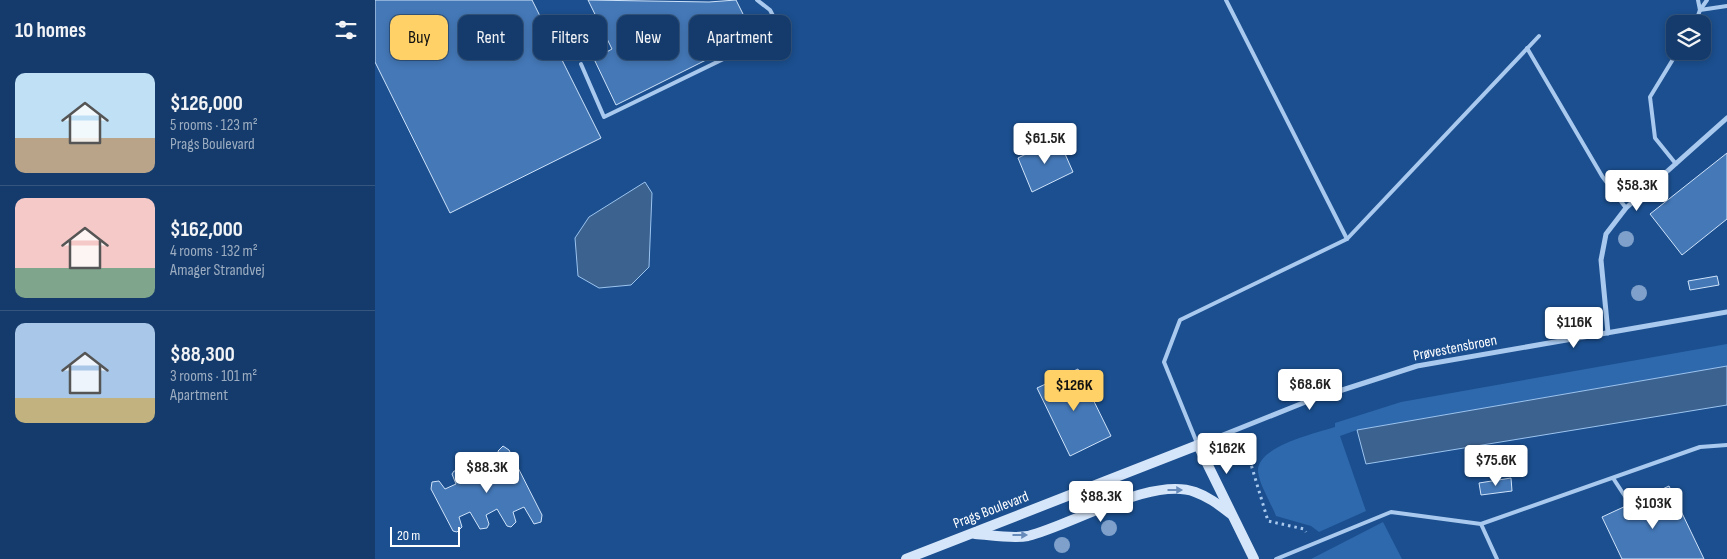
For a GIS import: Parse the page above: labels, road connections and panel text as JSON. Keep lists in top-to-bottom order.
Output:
{
  "streets": {
    "street": ["Prøvestensbroen", "Prags Boulevard"]
  },
  "crossings": [
    ["Prøvestensbroen", "Prags Boulevard"]
  ],
  "scale_bar": "20 m",
  "page": {
    "heading": "10 homes",
    "chip": [
      "Buy",
      "Rent",
      "Filters",
      "New",
      "Apartment"
    ],
    "list": [
      {
        "name": "$126,000",
        "note": "5 rooms · 123 m² · Prags Boulevard"
      },
      {
        "name": "$162,000",
        "note": "4 rooms · 132 m² · Amager Strandvej"
      },
      {
        "name": "$88,300",
        "note": "3 rooms · 101 m² · Apartment"
      }
    ],
    "price": [
      "$61.5K",
      "$58.3K",
      "$116K",
      "$68.6K",
      "$126K",
      "$162K",
      "$75.6K",
      "$88.3K",
      "$88.3K",
      "$103K"
    ],
    "scale": "20 m"
  }
}
